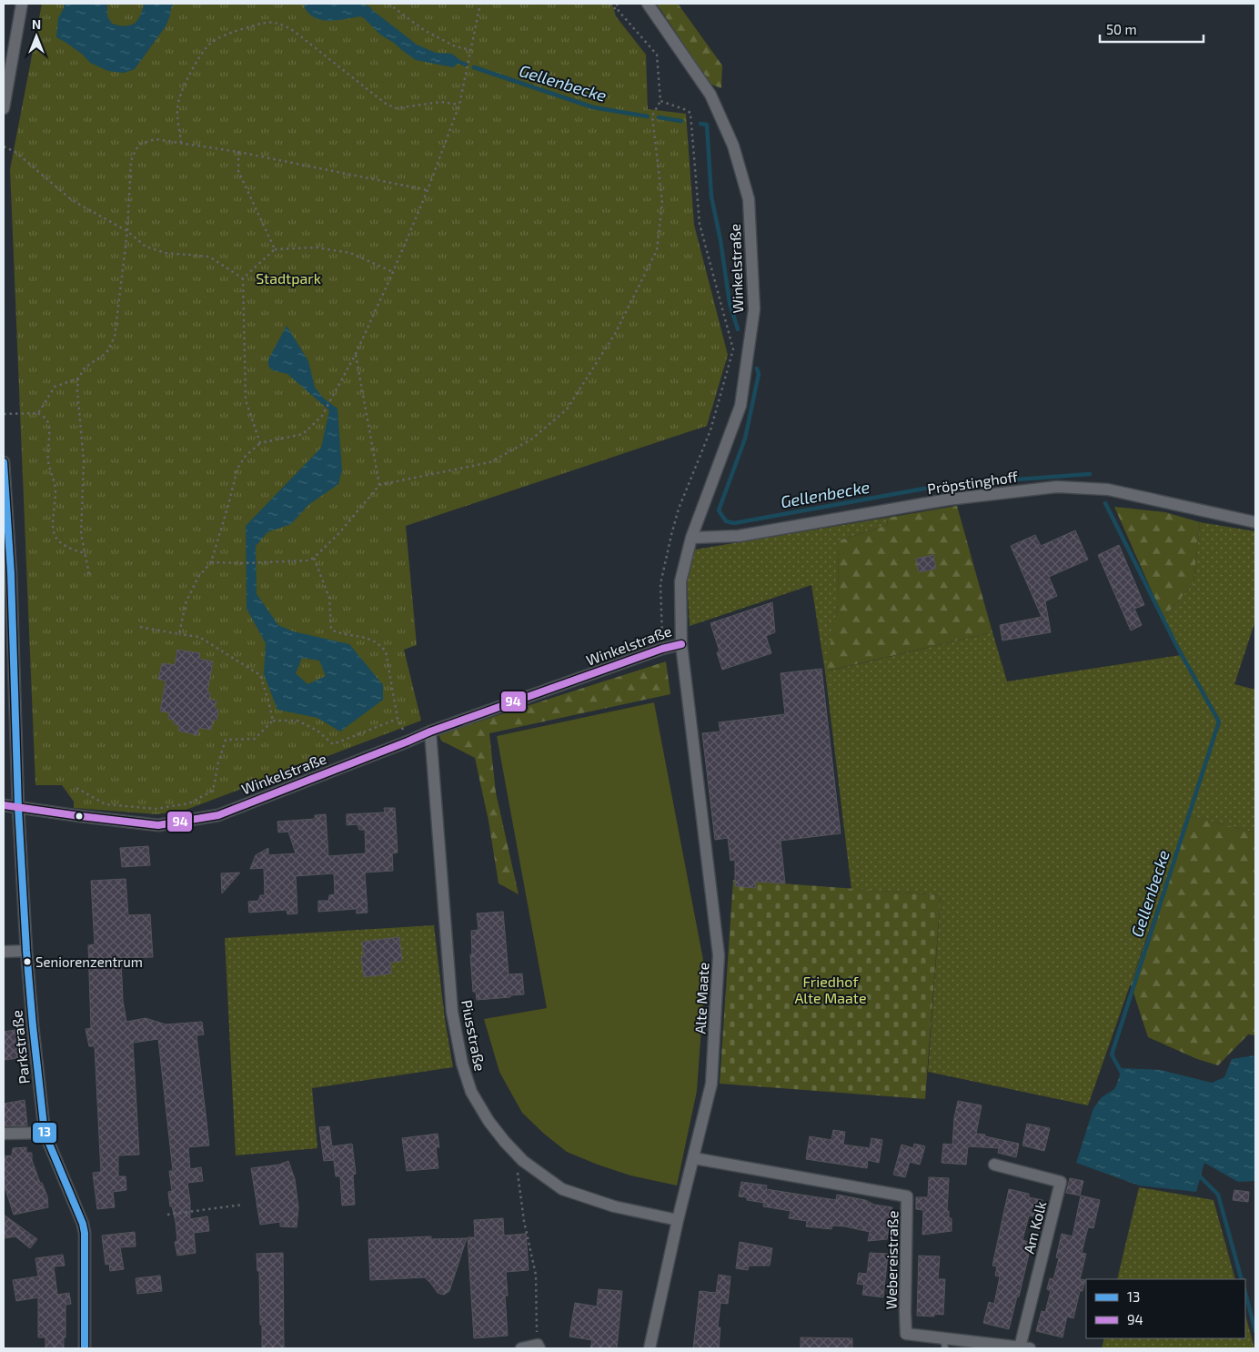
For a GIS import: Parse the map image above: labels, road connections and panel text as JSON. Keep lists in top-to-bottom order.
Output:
{
  "streets": {
    "street": [
      "Winkelstraße",
      "Pröpstinghoff",
      "Alte Maate",
      "Piusstraße",
      "Parkstraße",
      "Am Kolk",
      "Webereistraße"
    ]
  },
  "crossings": [
    ["Winkelstraße", "Pröpstinghoff"],
    ["Winkelstraße", "Alte Maate"],
    ["Winkelstraße", "Piusstraße"],
    ["Winkelstraße", "Parkstraße"],
    ["Alte Maate", "Piusstraße"],
    ["Alte Maate", "Webereistraße"],
    ["Am Kolk", "Webereistraße"]
  ],
  "water": ["Gellenbecke"],
  "parks": ["Stadtpark", "Friedhof Alte Maate"],
  "places": ["Seniorenzentrum"],
  "lines": ["transit line 13", "transit line 94"],
  "legend": ["13", "94"],
  "scale_bar": "50 m",
  "north": "top"
}
